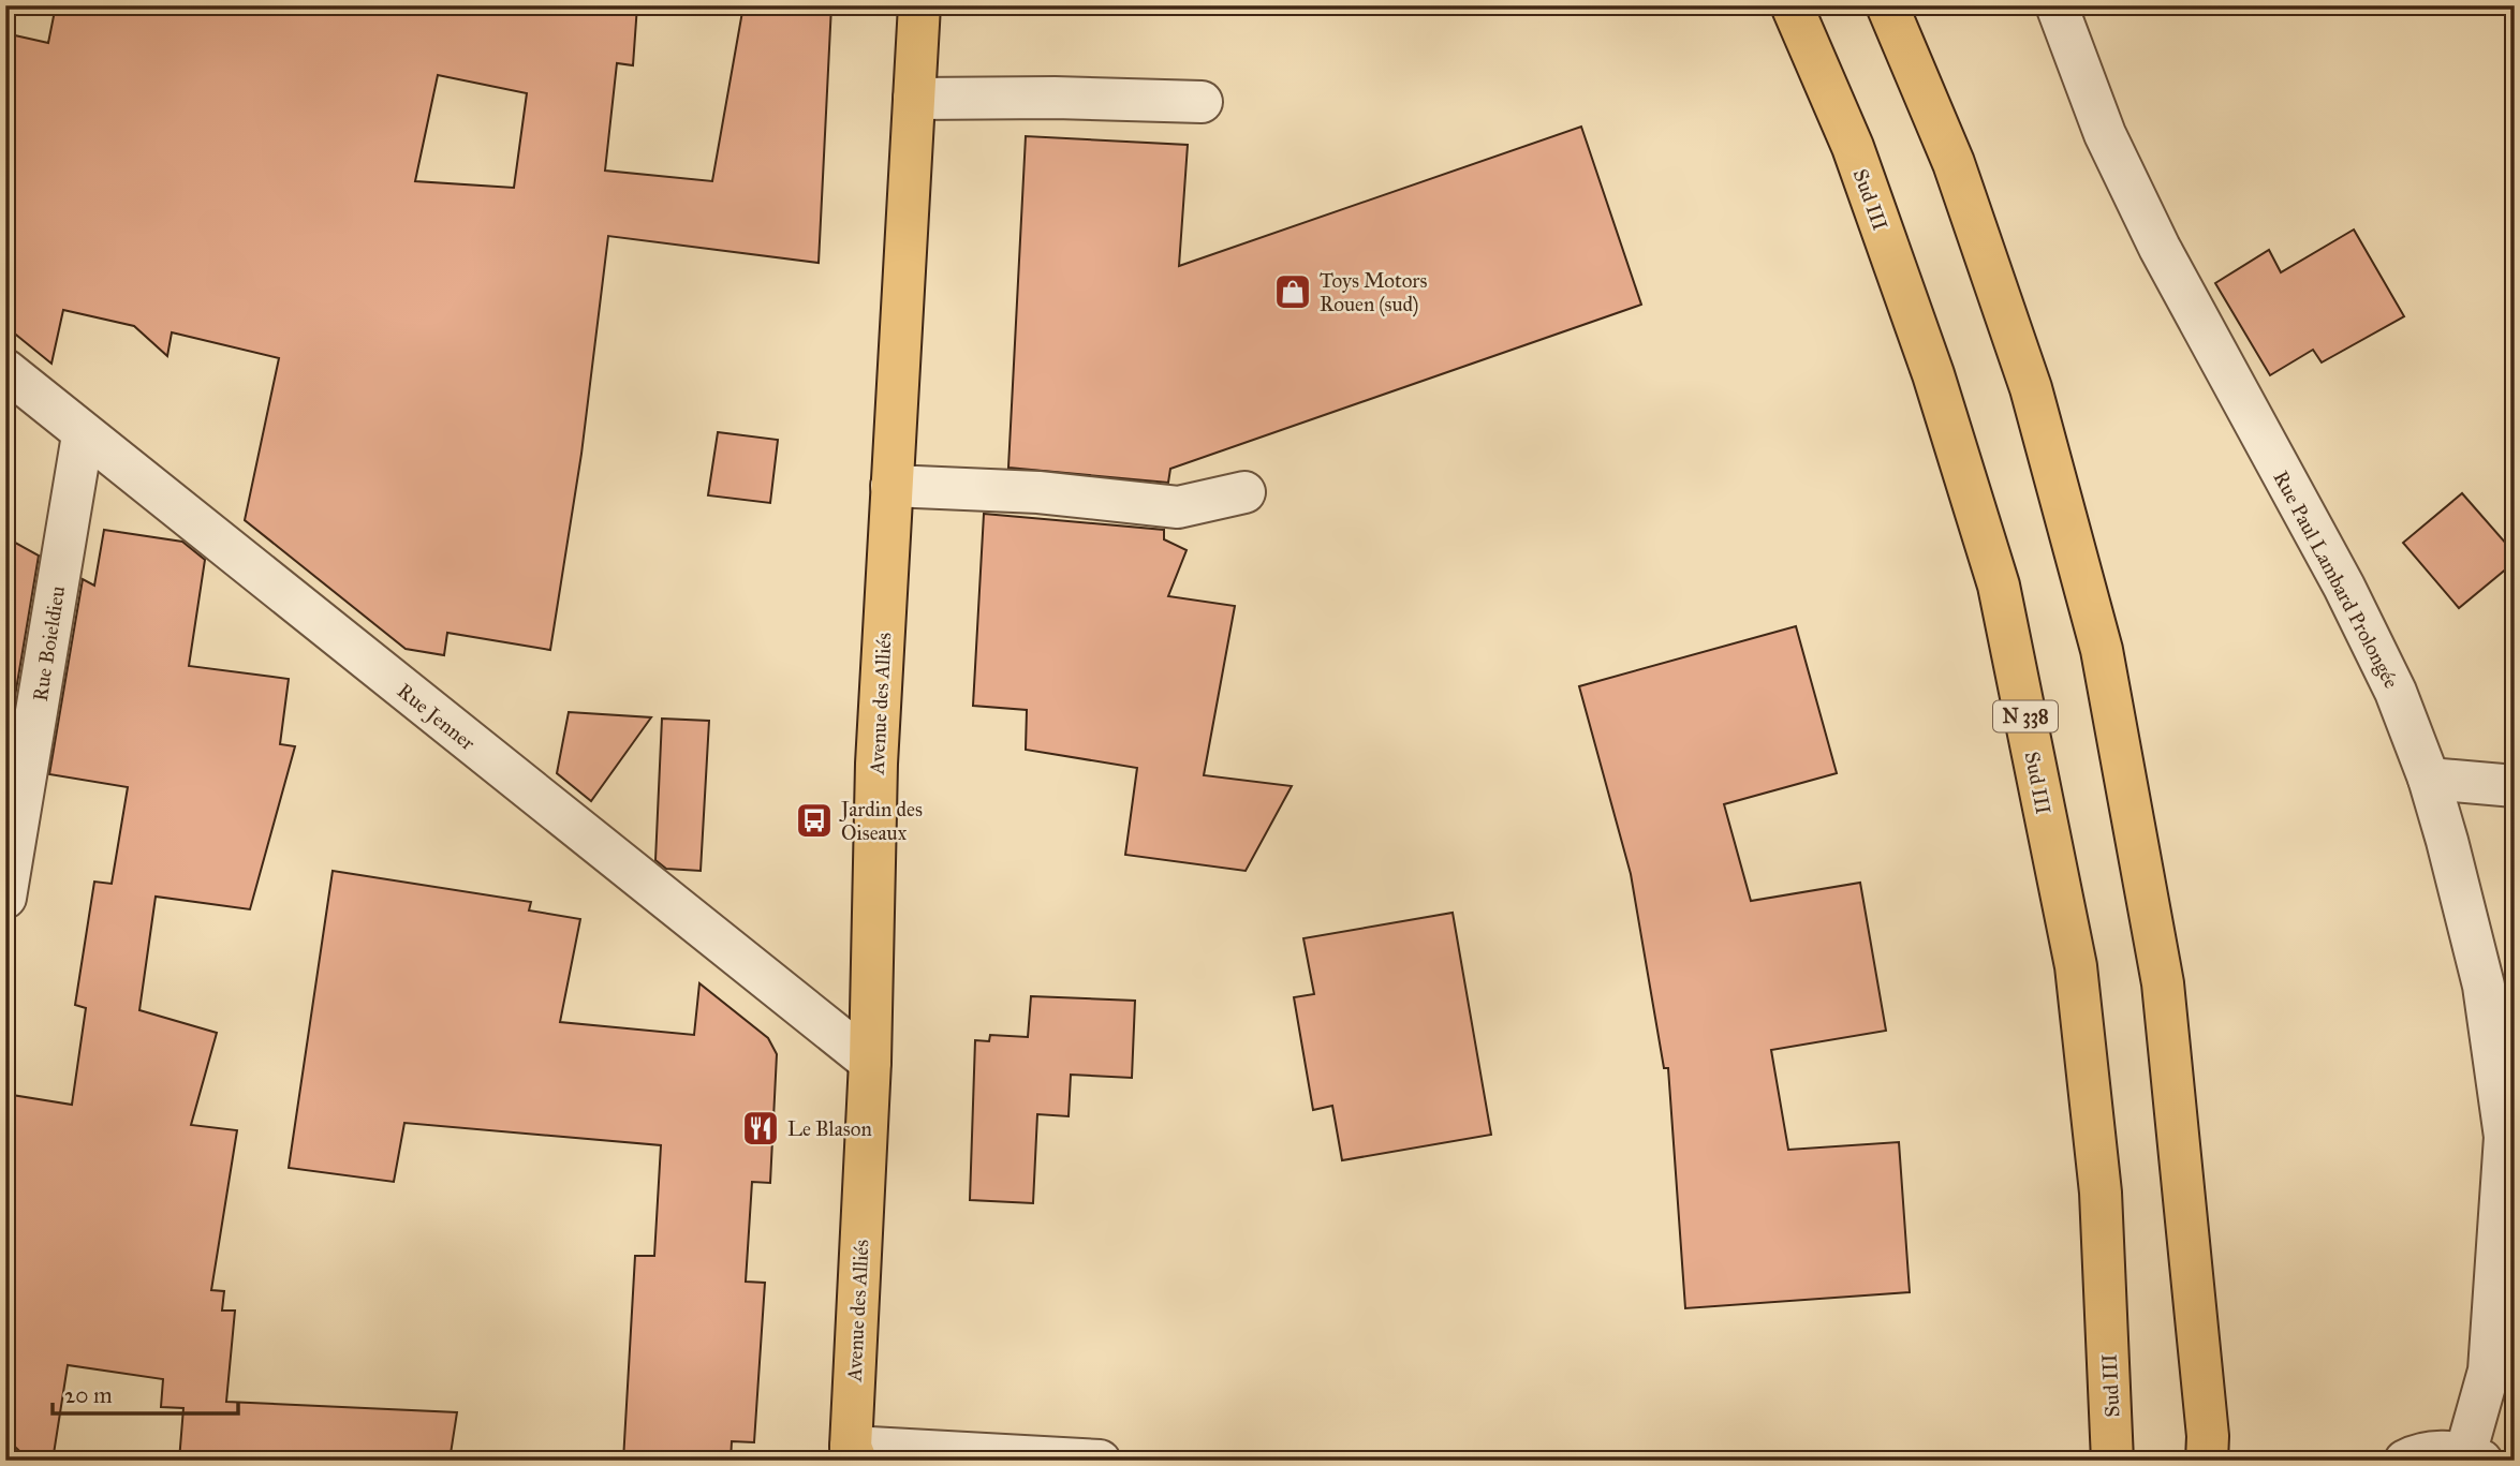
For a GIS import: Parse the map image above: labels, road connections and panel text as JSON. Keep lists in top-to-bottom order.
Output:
{
  "streets": {
    "main road": ["Sud III", "Avenue des Alliés", "N 338"],
    "street": ["Rue Paul Lambard Prolongée", "Rue Boieldieu", "Rue Jenner"]
  },
  "crossings": [
    ["Rue Boieldieu", "Rue Jenner"],
    ["Avenue des Alliés", "Rue Jenner"]
  ],
  "places": {
    "shop": ["Toys Motors Rouen (sud)"],
    "bus stop": ["Jardin des Oiseaux"],
    "restaurant": ["Le Blason"]
  },
  "scale_bar": "20 m"
}
